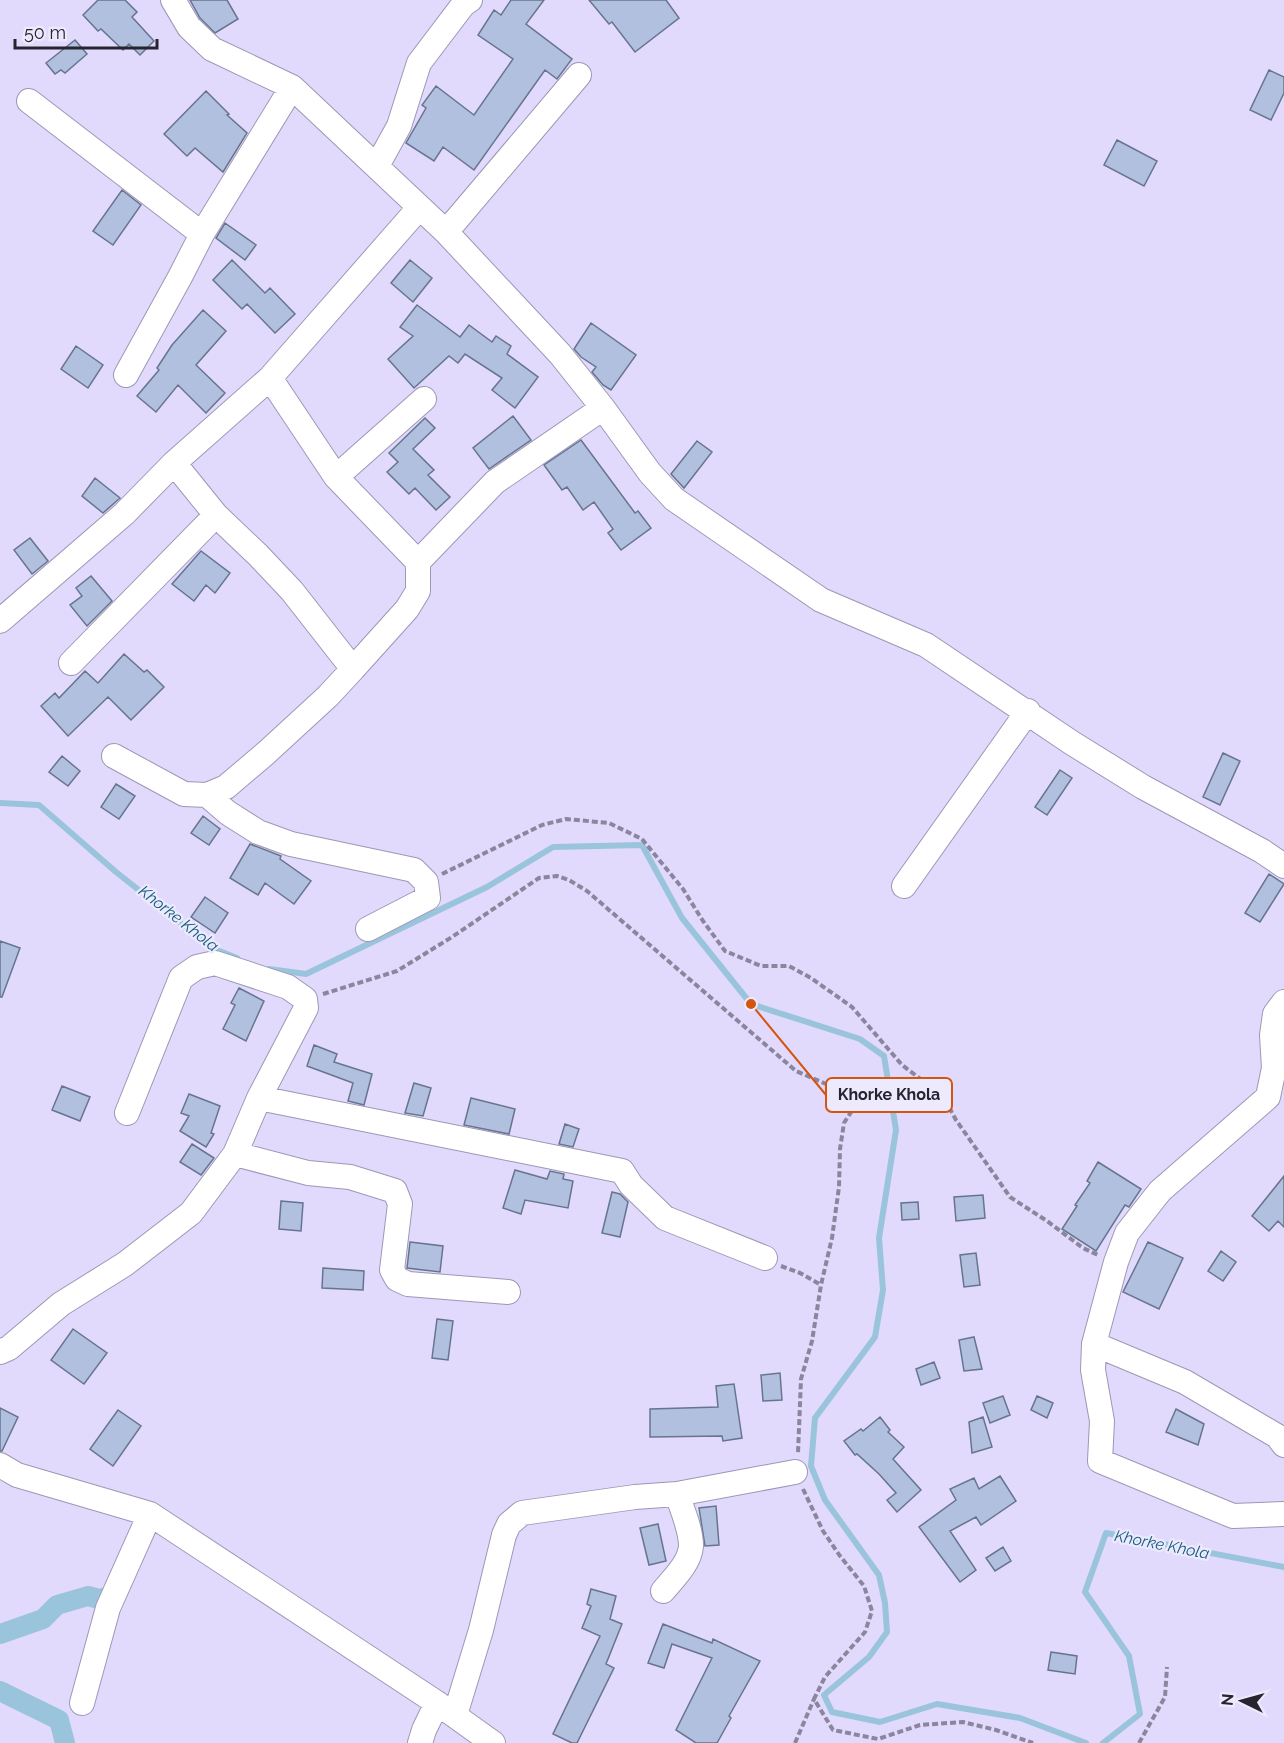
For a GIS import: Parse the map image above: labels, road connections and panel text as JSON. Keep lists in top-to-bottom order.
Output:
{
  "water": ["Khorke Khola"],
  "places": ["Khorke Khola"],
  "scale_bar": "50 m",
  "north": "left"
}
